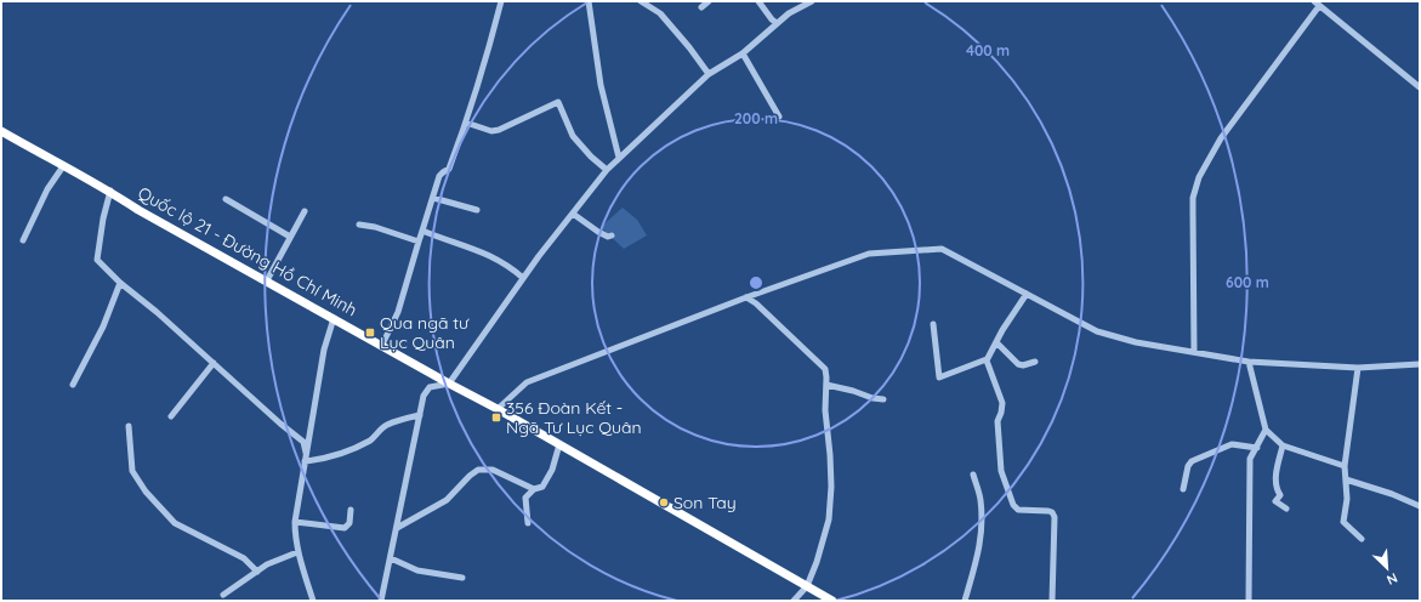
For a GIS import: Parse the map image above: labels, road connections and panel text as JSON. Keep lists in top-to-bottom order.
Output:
{
  "streets": {
    "highway": ["Quốc lộ 21 - Đường Hồ Chí Minh"]
  },
  "places": {
    "transit": ["Qua ngã tư Lục Quân", "356 Đoàn Kết - Ngã Tư Lục Quân"],
    "other": ["Son Tay"]
  },
  "north": "bottom right",
  "rings": ["400 m", "200 m", "600 m"]
}
